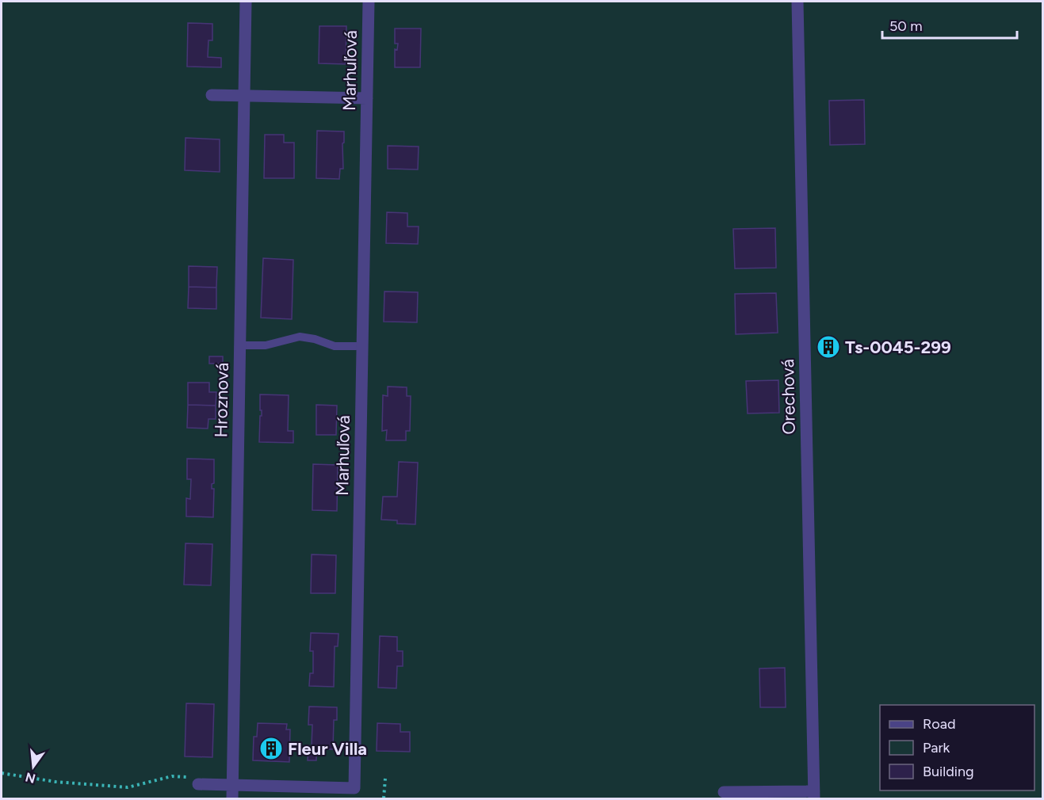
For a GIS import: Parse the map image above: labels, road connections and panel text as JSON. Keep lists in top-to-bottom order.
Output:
{
  "streets": {
    "street": ["Marhuľová", "Orechová", "Hroznová"]
  },
  "crossings": [
    ["Marhuľová", "Hroznová"]
  ],
  "places": {
    "building": ["Ts-0045-299", "Fleur Villa"]
  },
  "legend": ["Road", "Park", "Building"],
  "scale_bar": "50 m",
  "north": "bottom"
}
